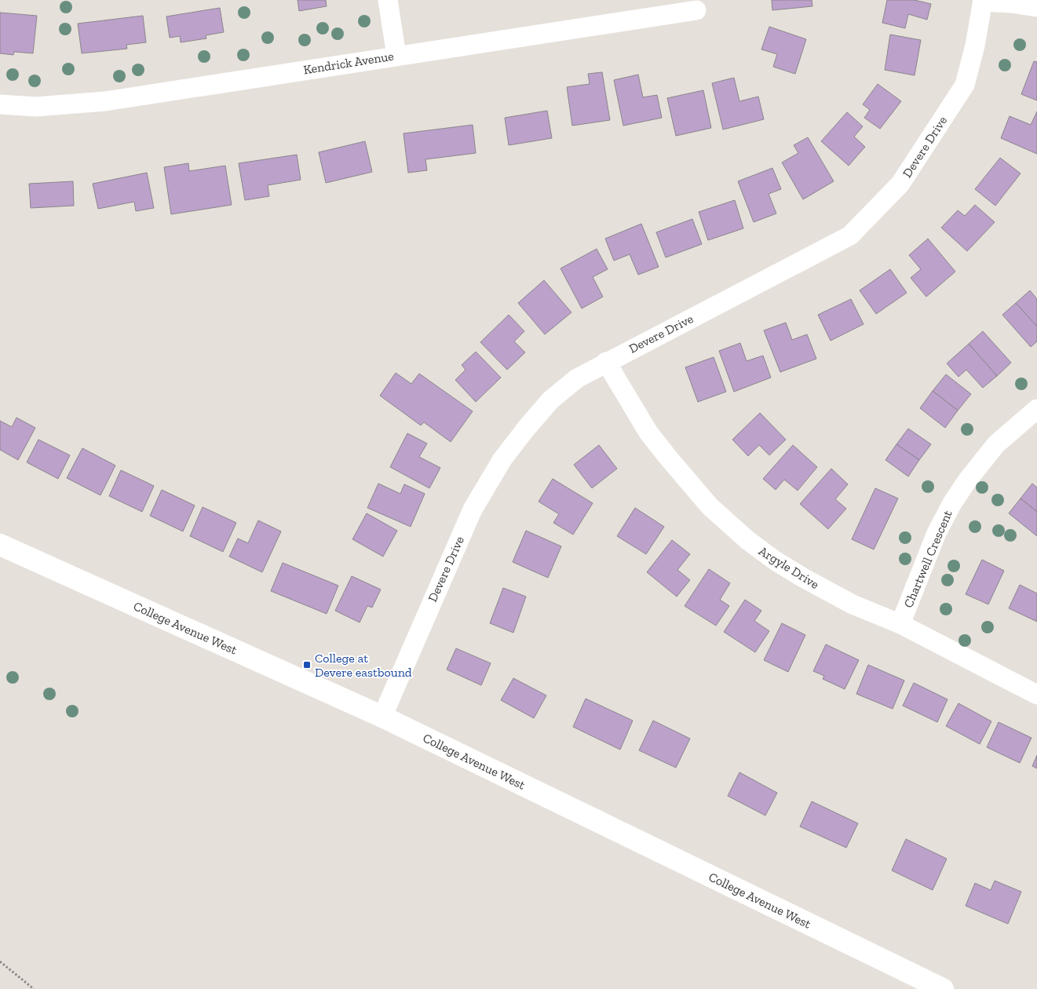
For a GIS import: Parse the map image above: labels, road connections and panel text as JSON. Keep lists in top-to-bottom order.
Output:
{
  "streets": {
    "street": [
      "Kendrick Avenue",
      "Devere Drive",
      "Chartwell Crescent",
      "Argyle Drive",
      "College Avenue West"
    ]
  },
  "crossings": [
    ["Devere Drive", "Argyle Drive"],
    ["Devere Drive", "College Avenue West"],
    ["Chartwell Crescent", "Argyle Drive"]
  ],
  "places": {
    "transit": ["College at Devere eastbound"]
  }
}
